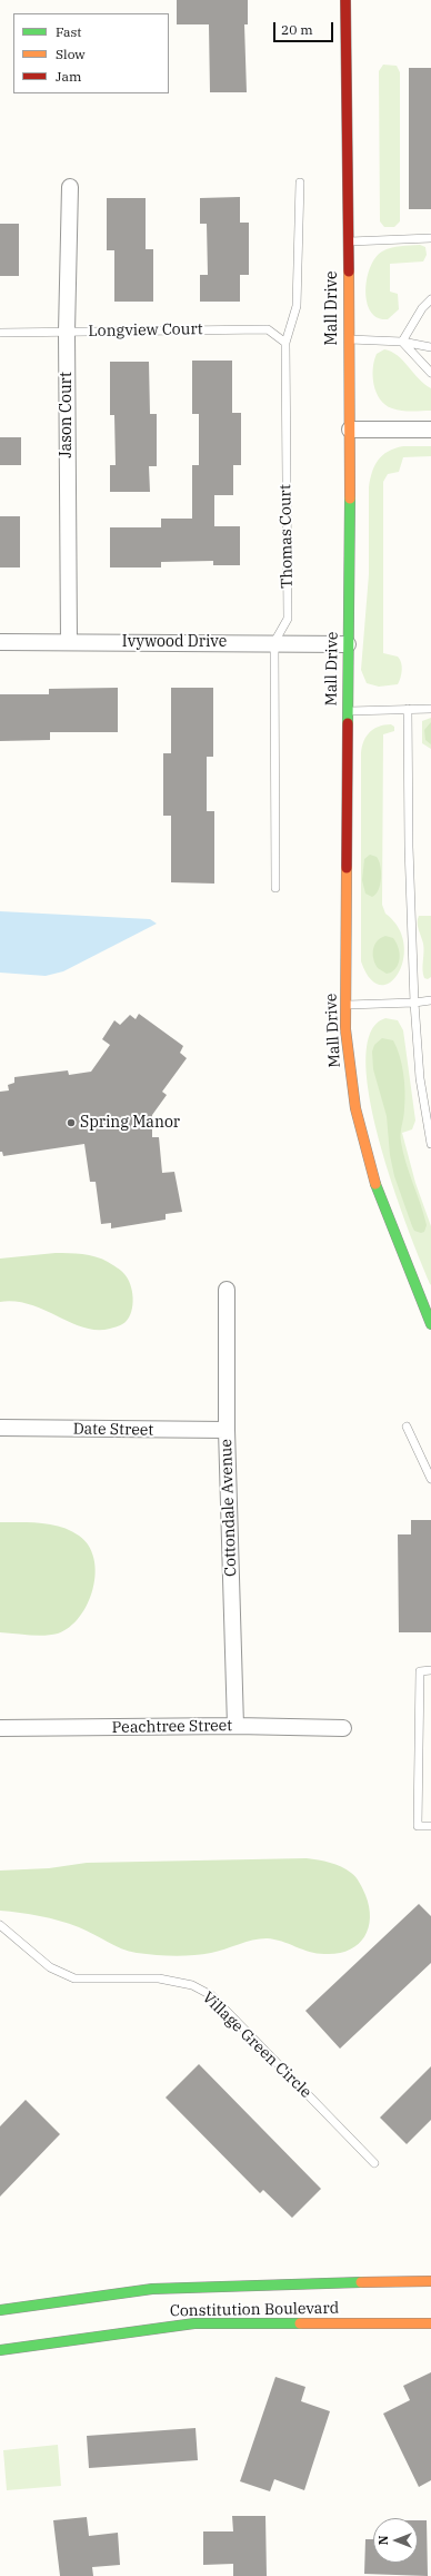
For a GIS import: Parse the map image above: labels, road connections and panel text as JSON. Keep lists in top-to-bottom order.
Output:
{
  "streets": {
    "street": [
      "Mall Drive",
      "Jason Court",
      "Ivywood Drive",
      "Date Street",
      "Cottondale Avenue",
      "Peachtree Street",
      "Constitution Boulevard"
    ],
    "lane": ["Longview Court", "Thomas Court", "Village Green Circle"]
  },
  "crossings": [
    ["Mall Drive", "Ivywood Drive"],
    ["Longview Court", "Jason Court"],
    ["Longview Court", "Thomas Court"],
    ["Jason Court", "Ivywood Drive"],
    ["Thomas Court", "Ivywood Drive"],
    ["Date Street", "Cottondale Avenue"],
    ["Cottondale Avenue", "Peachtree Street"]
  ],
  "places": ["Spring Manor"],
  "legend": ["Fast", "Slow", "Jam"],
  "scale_bar": "20 m",
  "north": "left"
}
